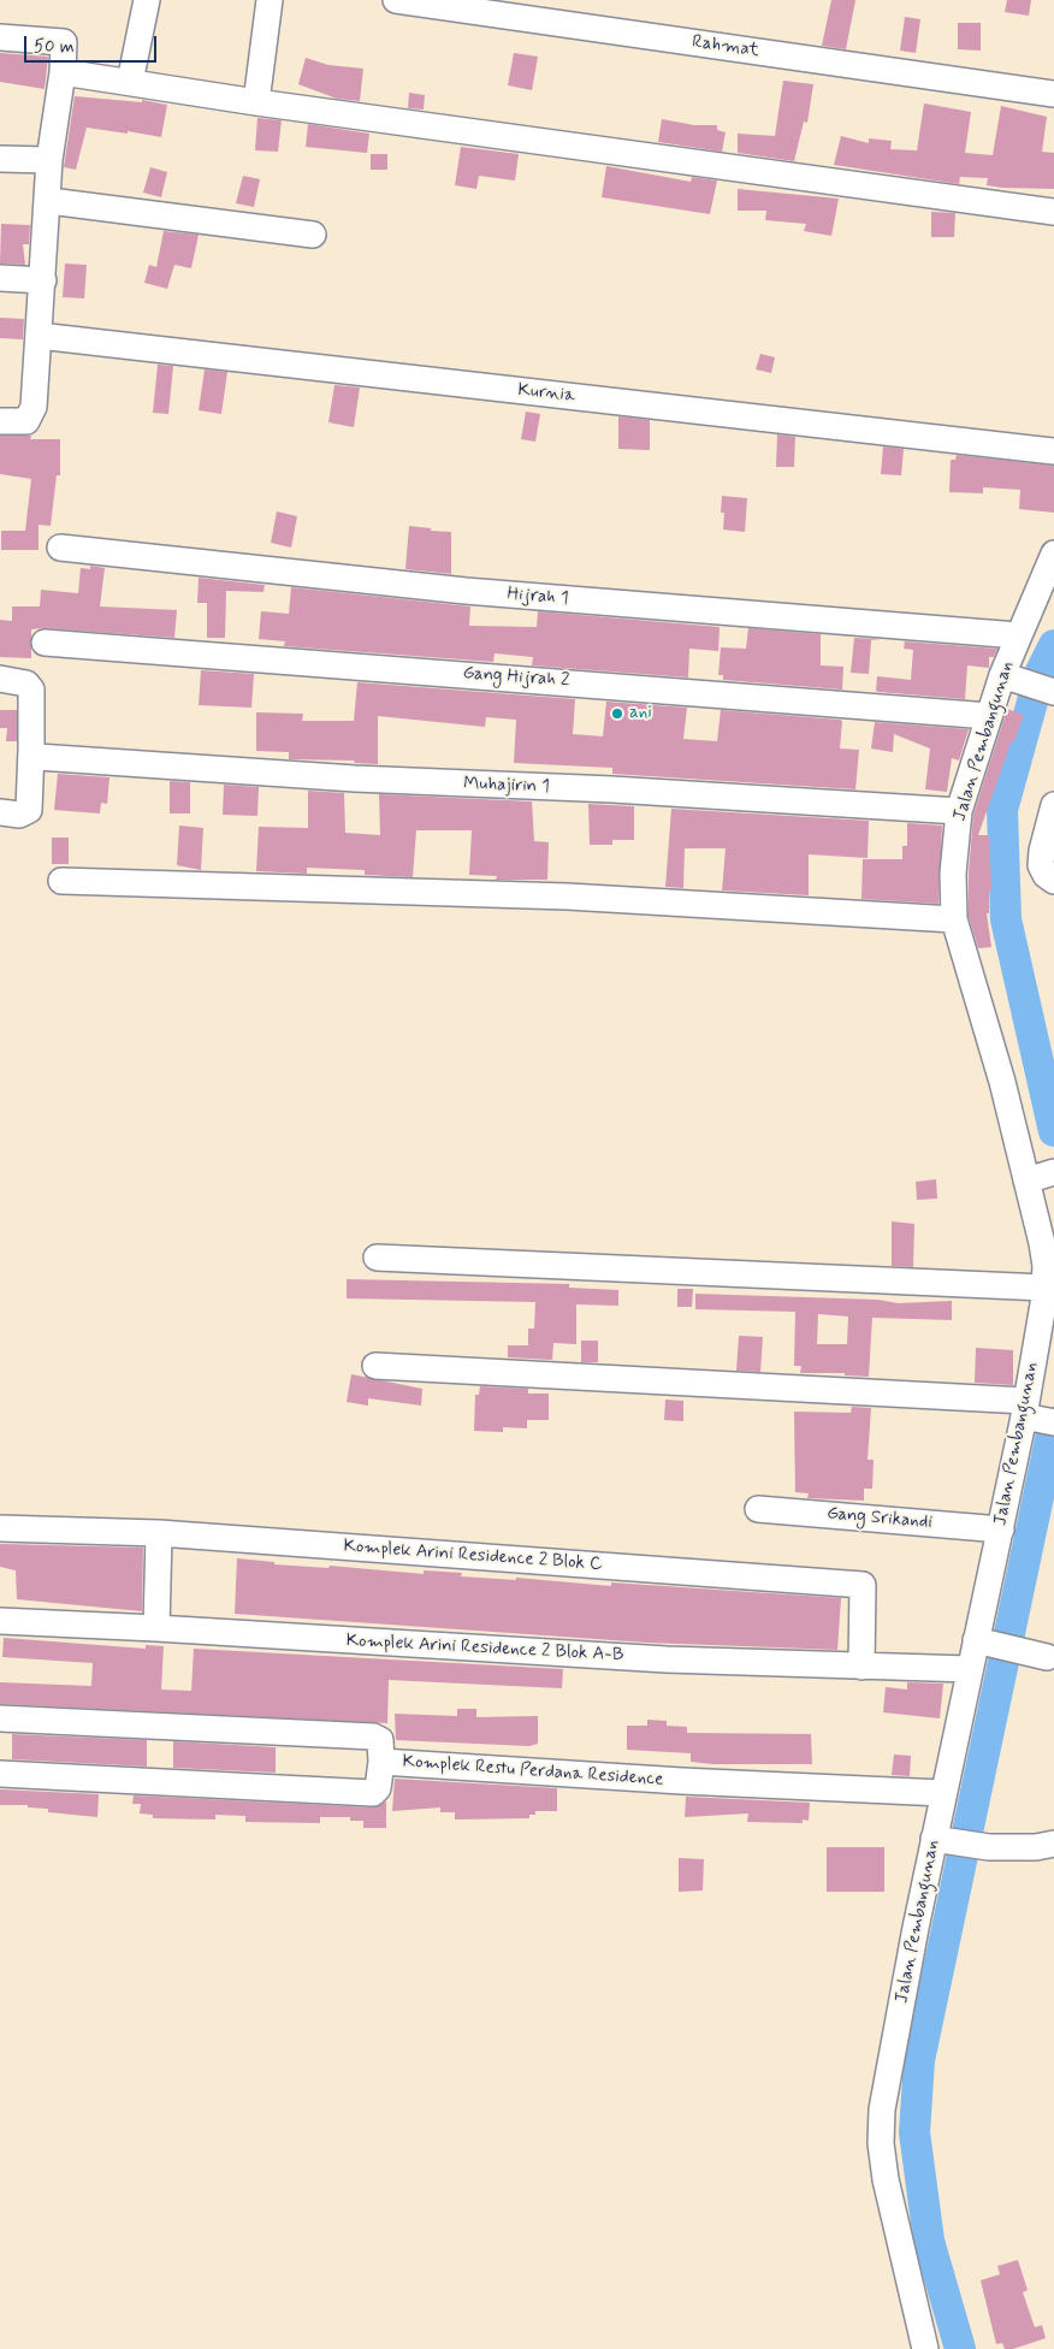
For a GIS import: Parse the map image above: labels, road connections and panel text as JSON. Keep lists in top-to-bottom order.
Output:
{
  "streets": {
    "street": [
      "Rahmat",
      "Kurnia",
      "Hijrah 1",
      "Gang Hijrah 2",
      "Jalan Pembangunan",
      "Muhajirin 1",
      "Gang Srikandi",
      "Komplek Arini Residence 2 Blok C",
      "Komplek Arini Residence 2 Blok A-B",
      "Komplek Restu Perdana Residence"
    ]
  },
  "crossings": [
    ["Hijrah 1", "Jalan Pembangunan"],
    ["Gang Hijrah 2", "Jalan Pembangunan"],
    ["Jalan Pembangunan", "Muhajirin 1"],
    ["Jalan Pembangunan", "Gang Srikandi"],
    ["Jalan Pembangunan", "Komplek Arini Residence 2 Blok A-B"],
    ["Jalan Pembangunan", "Komplek Restu Perdana Residence"],
    ["Komplek Arini Residence 2 Blok C", "Komplek Arini Residence 2 Blok A-B"]
  ],
  "places": ["ani"],
  "scale_bar": "50 m"
}
